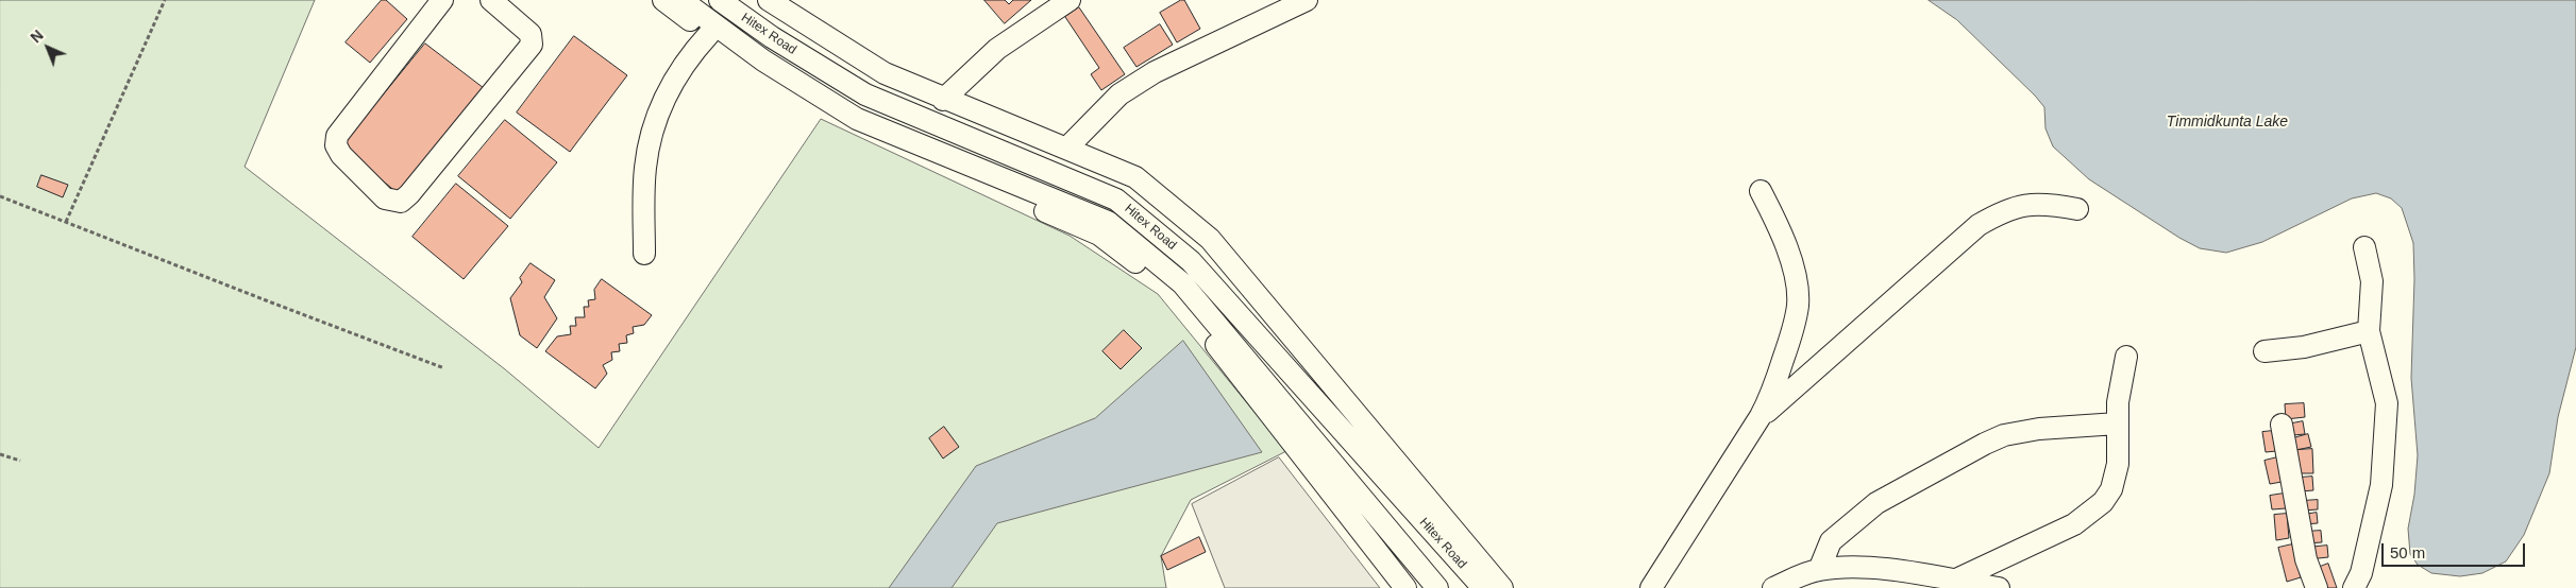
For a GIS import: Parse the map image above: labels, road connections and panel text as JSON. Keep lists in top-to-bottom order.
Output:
{
  "streets": {
    "street": ["Hitex Road"]
  },
  "water": ["Timmidkunta Lake"],
  "scale_bar": "50 m",
  "north": "top left"
}
